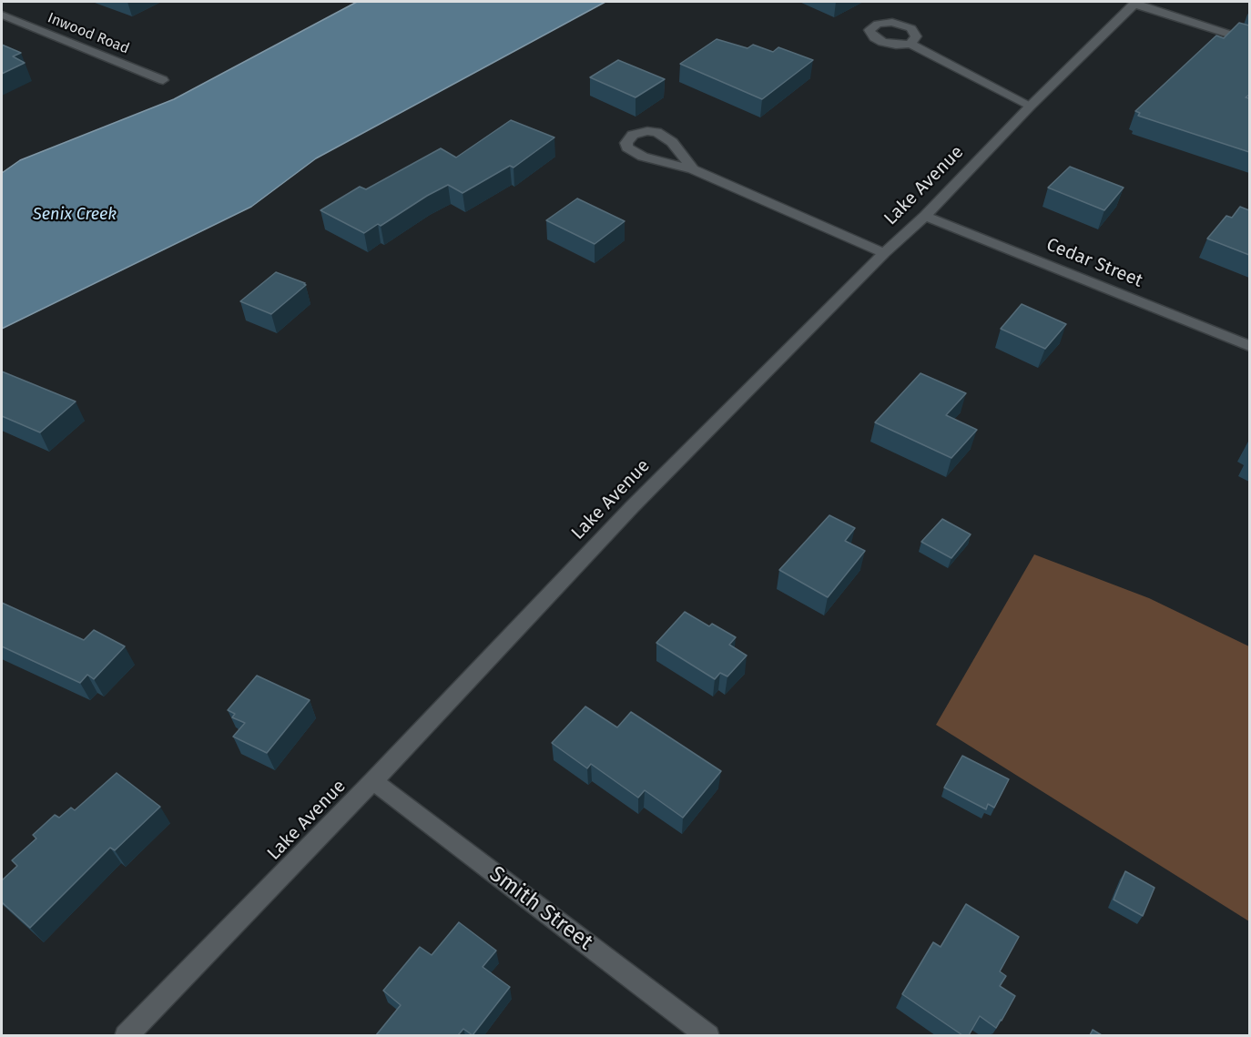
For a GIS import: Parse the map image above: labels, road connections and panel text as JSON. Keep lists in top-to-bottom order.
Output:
{
  "streets": {
    "street": [
      "Inwood Road",
      "Lake Avenue",
      "Cedar Street",
      "Smith Street"
    ]
  },
  "crossings": [
    ["Lake Avenue", "Cedar Street"],
    ["Lake Avenue", "Smith Street"]
  ],
  "water": ["Senix Creek"]
}
